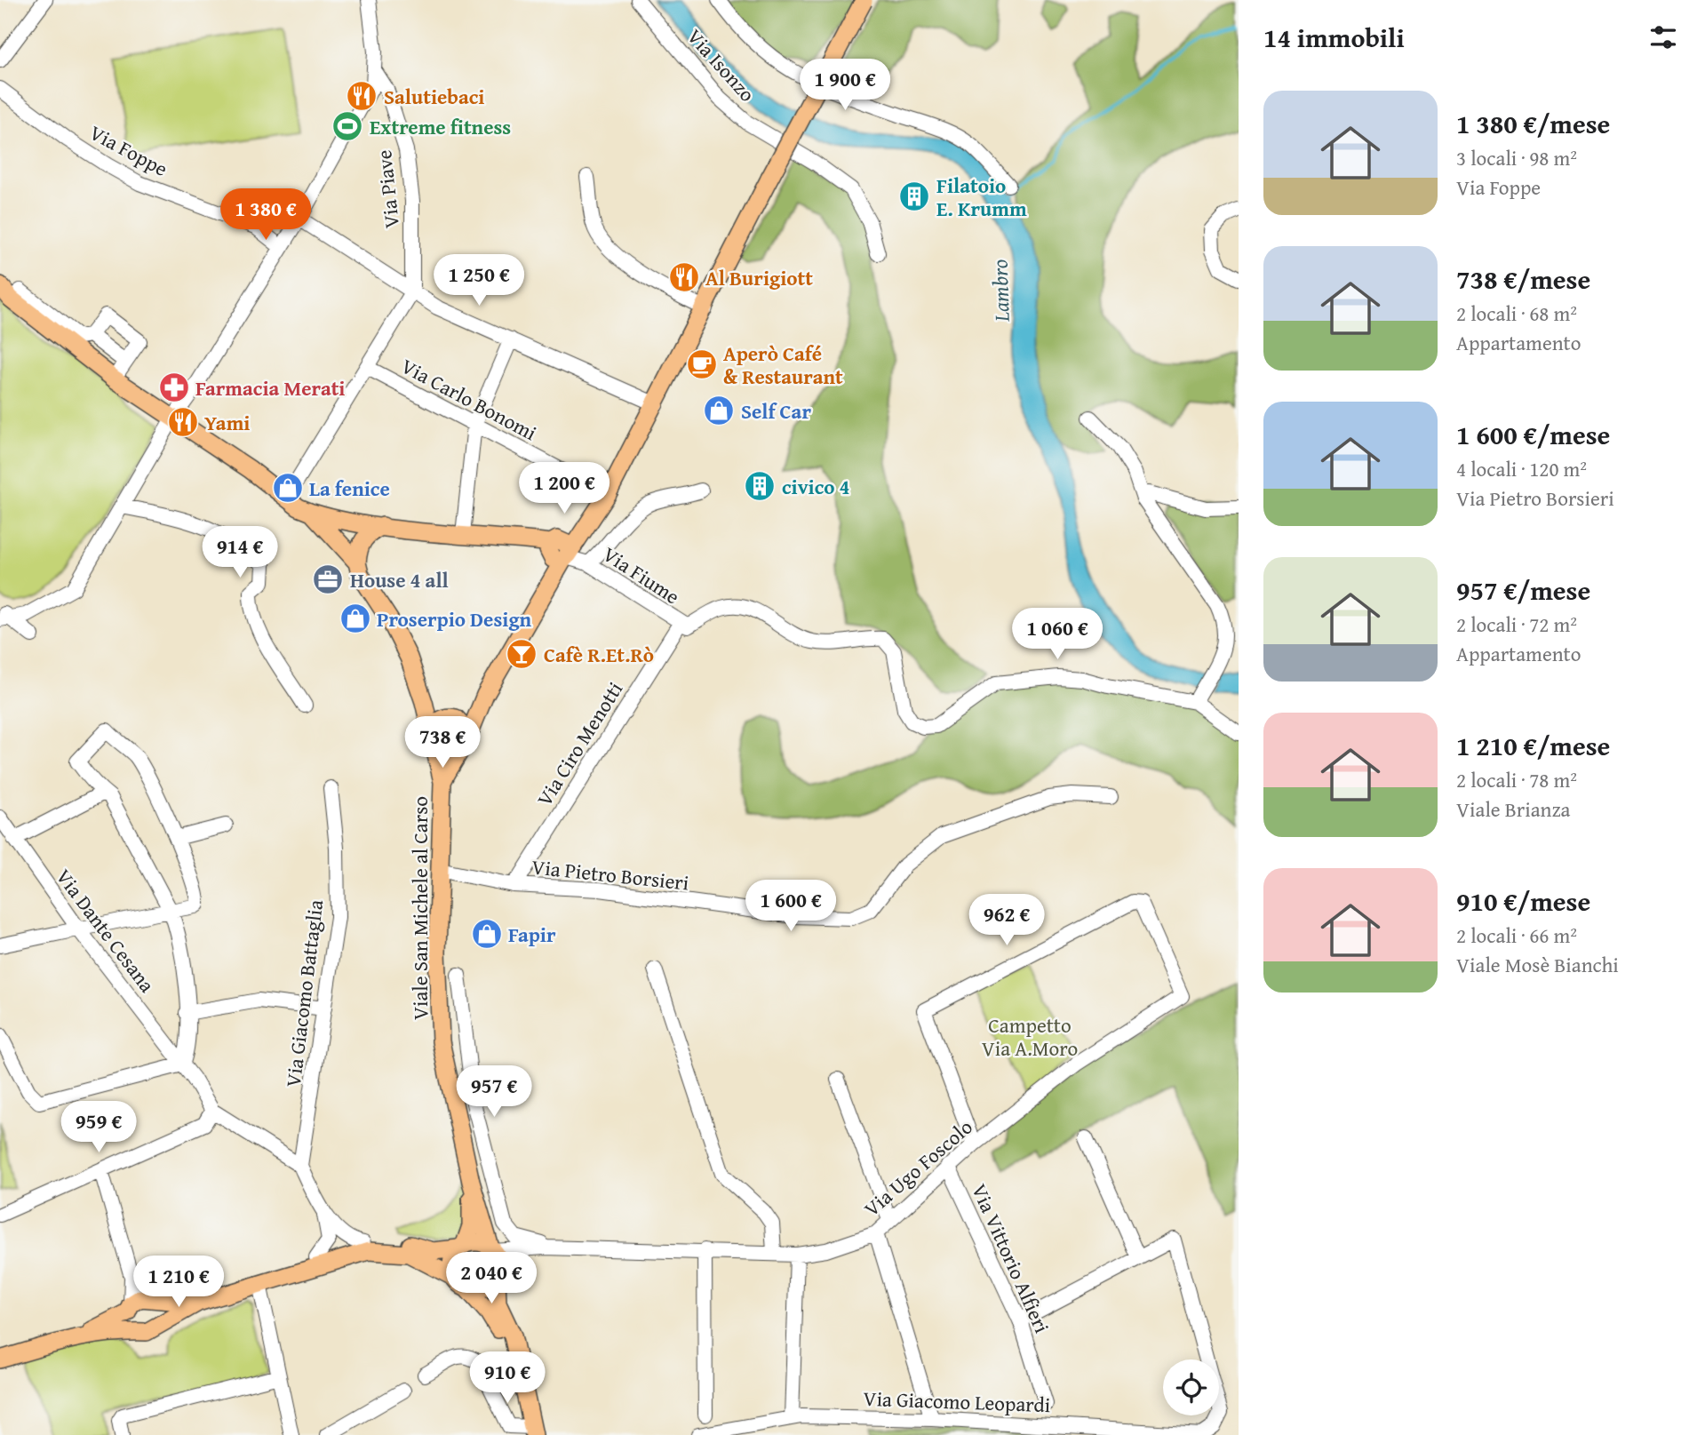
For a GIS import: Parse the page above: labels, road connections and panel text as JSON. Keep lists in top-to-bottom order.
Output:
{
  "streets": {
    "main road": ["Viale San Michele al Carso"],
    "street": [
      "Via Isonzo",
      "Via Foppe",
      "Via Piave",
      "Via Carlo Bonomi",
      "Via Fiume",
      "Via Ciro Menotti",
      "Via Pietro Borsieri",
      "Via Dante Cesana",
      "Via Giacomo Battaglia",
      "Via Ugo Foscolo",
      "Via Vittorio Alfieri",
      "Via Giacomo Leopardi"
    ]
  },
  "crossings": [
    ["Via Fiume", "Via Ciro Menotti"],
    ["Via Ciro Menotti", "Via Pietro Borsieri"],
    ["Via Pietro Borsieri", "Viale San Michele al Carso"],
    ["Viale San Michele al Carso", "Via Ugo Foscolo"],
    ["Via Ugo Foscolo", "Via Vittorio Alfieri"]
  ],
  "water": ["Lambro"],
  "parks": ["Campetto Via A.Moro"],
  "places": {
    "restaurant": ["Salutiebaci", "Al Burigiott", "Yami"],
    "sports": ["Extreme fitness"],
    "building": ["Filatoio E. Krumm", "civico 4"],
    "cafe": ["Aperò Café & Restaurant"],
    "pharmacy": ["Farmacia Merati"],
    "shop": [
      "Self Car",
      "La fenice",
      "Proserpio Design",
      "Fapir"
    ],
    "office": ["House 4 all"],
    "bar": ["Cafè R.Et.Rò"]
  },
  "page": {
    "heading": "14 immobili",
    "price": [
      "1 900 €",
      "1 380 €",
      "1 250 €",
      "1 200 €",
      "914 €",
      "1 060 €",
      "738 €",
      "1 600 €",
      "962 €",
      "957 €",
      "959 €",
      "2 040 €",
      "1 210 €",
      "910 €"
    ],
    "list": [
      {
        "name": "1 380 €/mese",
        "note": "3 locali · 98 m² · Via Foppe"
      },
      {
        "name": "738 €/mese",
        "note": "2 locali · 68 m² · Appartamento"
      },
      {
        "name": "1 600 €/mese",
        "note": "4 locali · 120 m² · Via Pietro Borsieri"
      },
      {
        "name": "957 €/mese",
        "note": "2 locali · 72 m² · Appartamento"
      },
      {
        "name": "1 210 €/mese",
        "note": "2 locali · 78 m² · Viale Brianza"
      },
      {
        "name": "910 €/mese",
        "note": "2 locali · 66 m² · Viale Mosè Bianchi"
      }
    ]
  }
}
